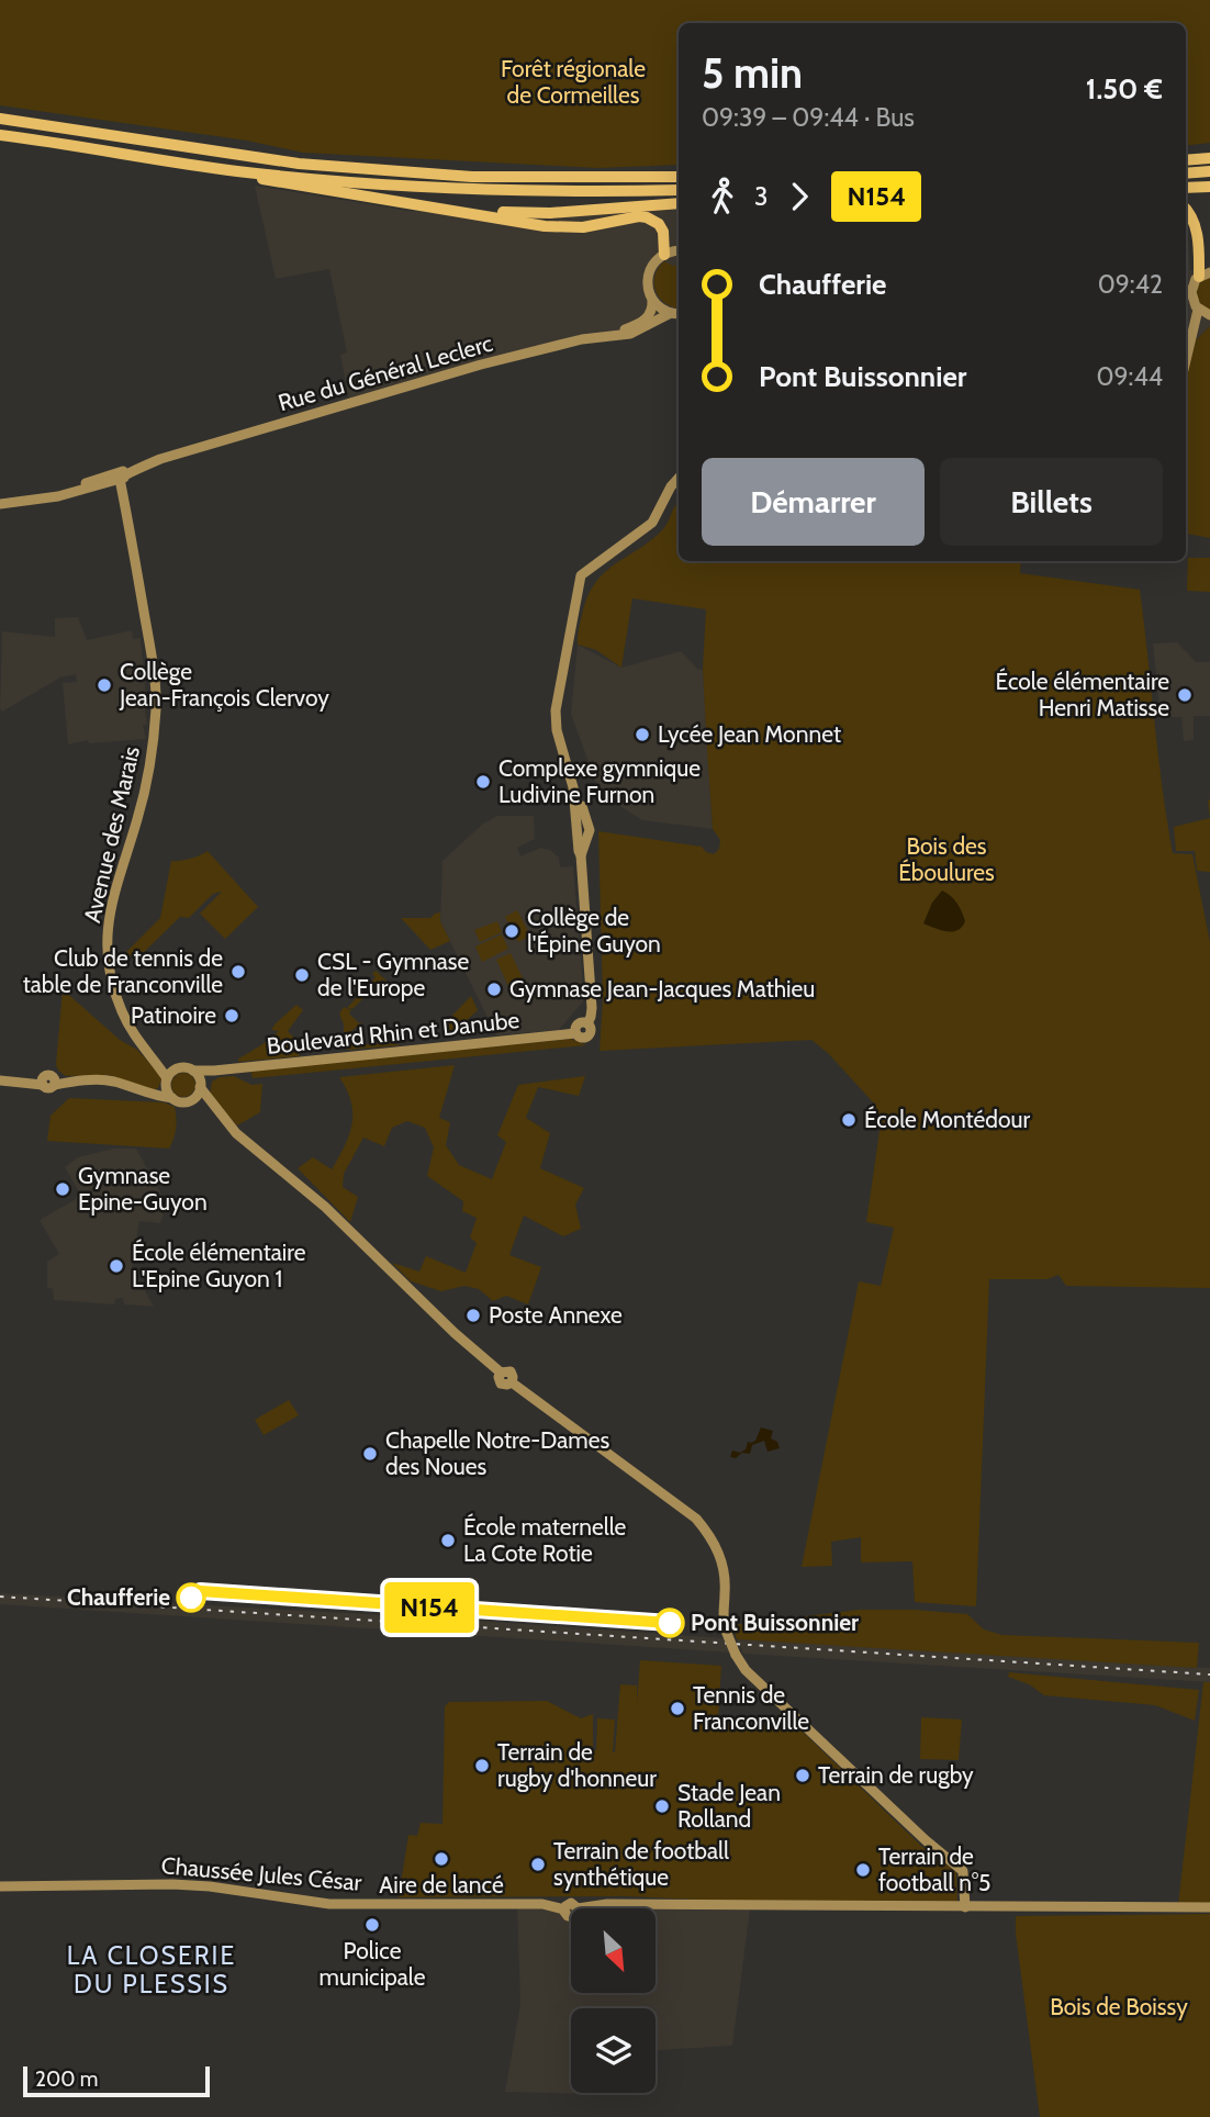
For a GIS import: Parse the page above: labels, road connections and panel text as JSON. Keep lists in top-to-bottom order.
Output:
{
  "streets": {
    "street": [
      "Rue du Général Leclerc",
      "Avenue des Marais",
      "Boulevard Rhin et Danube",
      "Chaussée Jules César"
    ]
  },
  "crossings": [
    ["Rue du Général Leclerc", "Avenue des Marais"],
    ["Avenue des Marais", "Boulevard Rhin et Danube"]
  ],
  "districts": ["LA CLOSERIE DU PLESSIS"],
  "parks": ["Forêt régionale de Cormeilles", "Bois des Éboulures", "Bois de Boissy"],
  "places": [
    "Collège Jean-François Clervoy",
    "École élémentaire Henri Matisse",
    "Lycée Jean Monnet",
    "Complexe gymnique Ludivine Furnon",
    "Collège de l'Épine Guyon",
    "Club de tennis de table de Franconville",
    "CSL - Gymnase de l'Europe",
    "Gymnase Jean-Jacques Mathieu",
    "Patinoire",
    "École Montédour",
    "Gymnase Epine-Guyon",
    "École élémentaire L'Epine Guyon 1",
    "Poste Annexe",
    "Chapelle Notre-Dames des Noues",
    "École maternelle La Cote Rotie",
    "Chaufferie",
    "Pont Buissonnier",
    "Tennis de Franconville",
    "Terrain de rugby d'honneur",
    "Terrain de rugby",
    "Stade Jean Rolland",
    "Aire de lancé",
    "Terrain de football synthétique",
    "Terrain de football n°5",
    "Police municipale"
  ],
  "lines": ["bus line N154"],
  "scale_bar": "200 m",
  "north": "bottom right",
  "page": {
    "on_map": "N154",
    "heading": ["5 min", "09:39 – 09:44 · Bus", "1.50 €"],
    "legs": ["3", "N154"],
    "list": [
      {
        "name": "Chaufferie",
        "value": "09:42"
      },
      {
        "name": "Pont Buissonnier",
        "value": "09:44"
      }
    ],
    "buttons": ["Démarrer", "Billets"],
    "scale": "200 m"
  }
}
